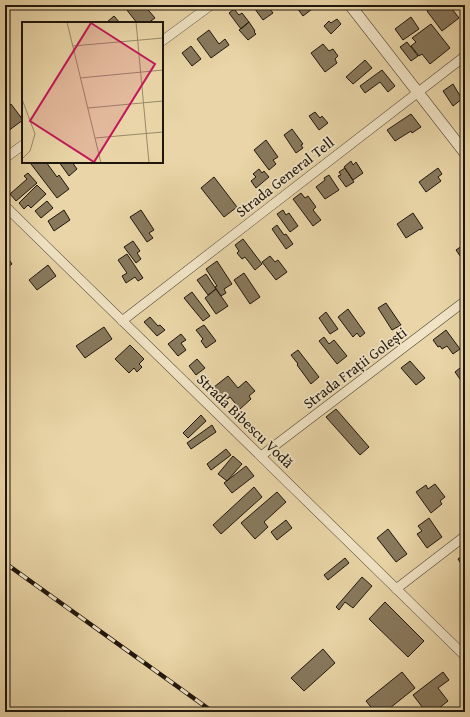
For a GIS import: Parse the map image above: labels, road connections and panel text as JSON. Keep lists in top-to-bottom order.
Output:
{
  "streets": {
    "street": ["Strada General Tell", "Strada Frații Golești", "Strada Bibescu Vodă"]
  },
  "crossings": [
    ["Strada General Tell", "Strada Bibescu Vodă"],
    ["Strada Frații Golești", "Strada Bibescu Vodă"]
  ]
}
